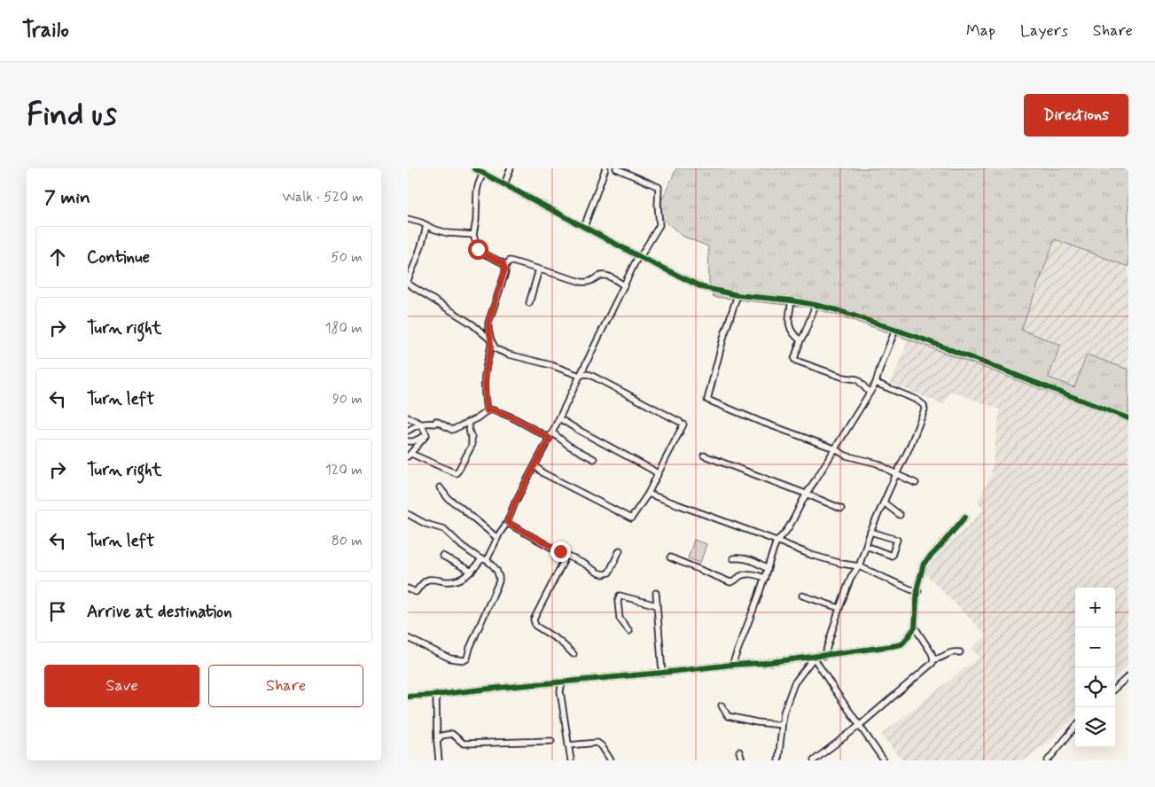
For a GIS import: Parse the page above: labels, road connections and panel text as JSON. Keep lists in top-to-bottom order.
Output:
{
  "page": {
    "header": "Trailo",
    "nav": ["Map", "Layers", "Share"],
    "buttons": [
      "Directions",
      ["Save", "Share"]
    ],
    "title": "Find us",
    "heading": ["7 min", "Walk · 520 m"],
    "list": [
      ["Continue", "50 m"],
      ["Turn right", "180 m"],
      ["Turn left", "90 m"],
      ["Turn right", "120 m"],
      ["Turn left", "80 m"],
      "Arrive at destination"
    ],
    "map_buttons": ["+", "−"]
  }
}
